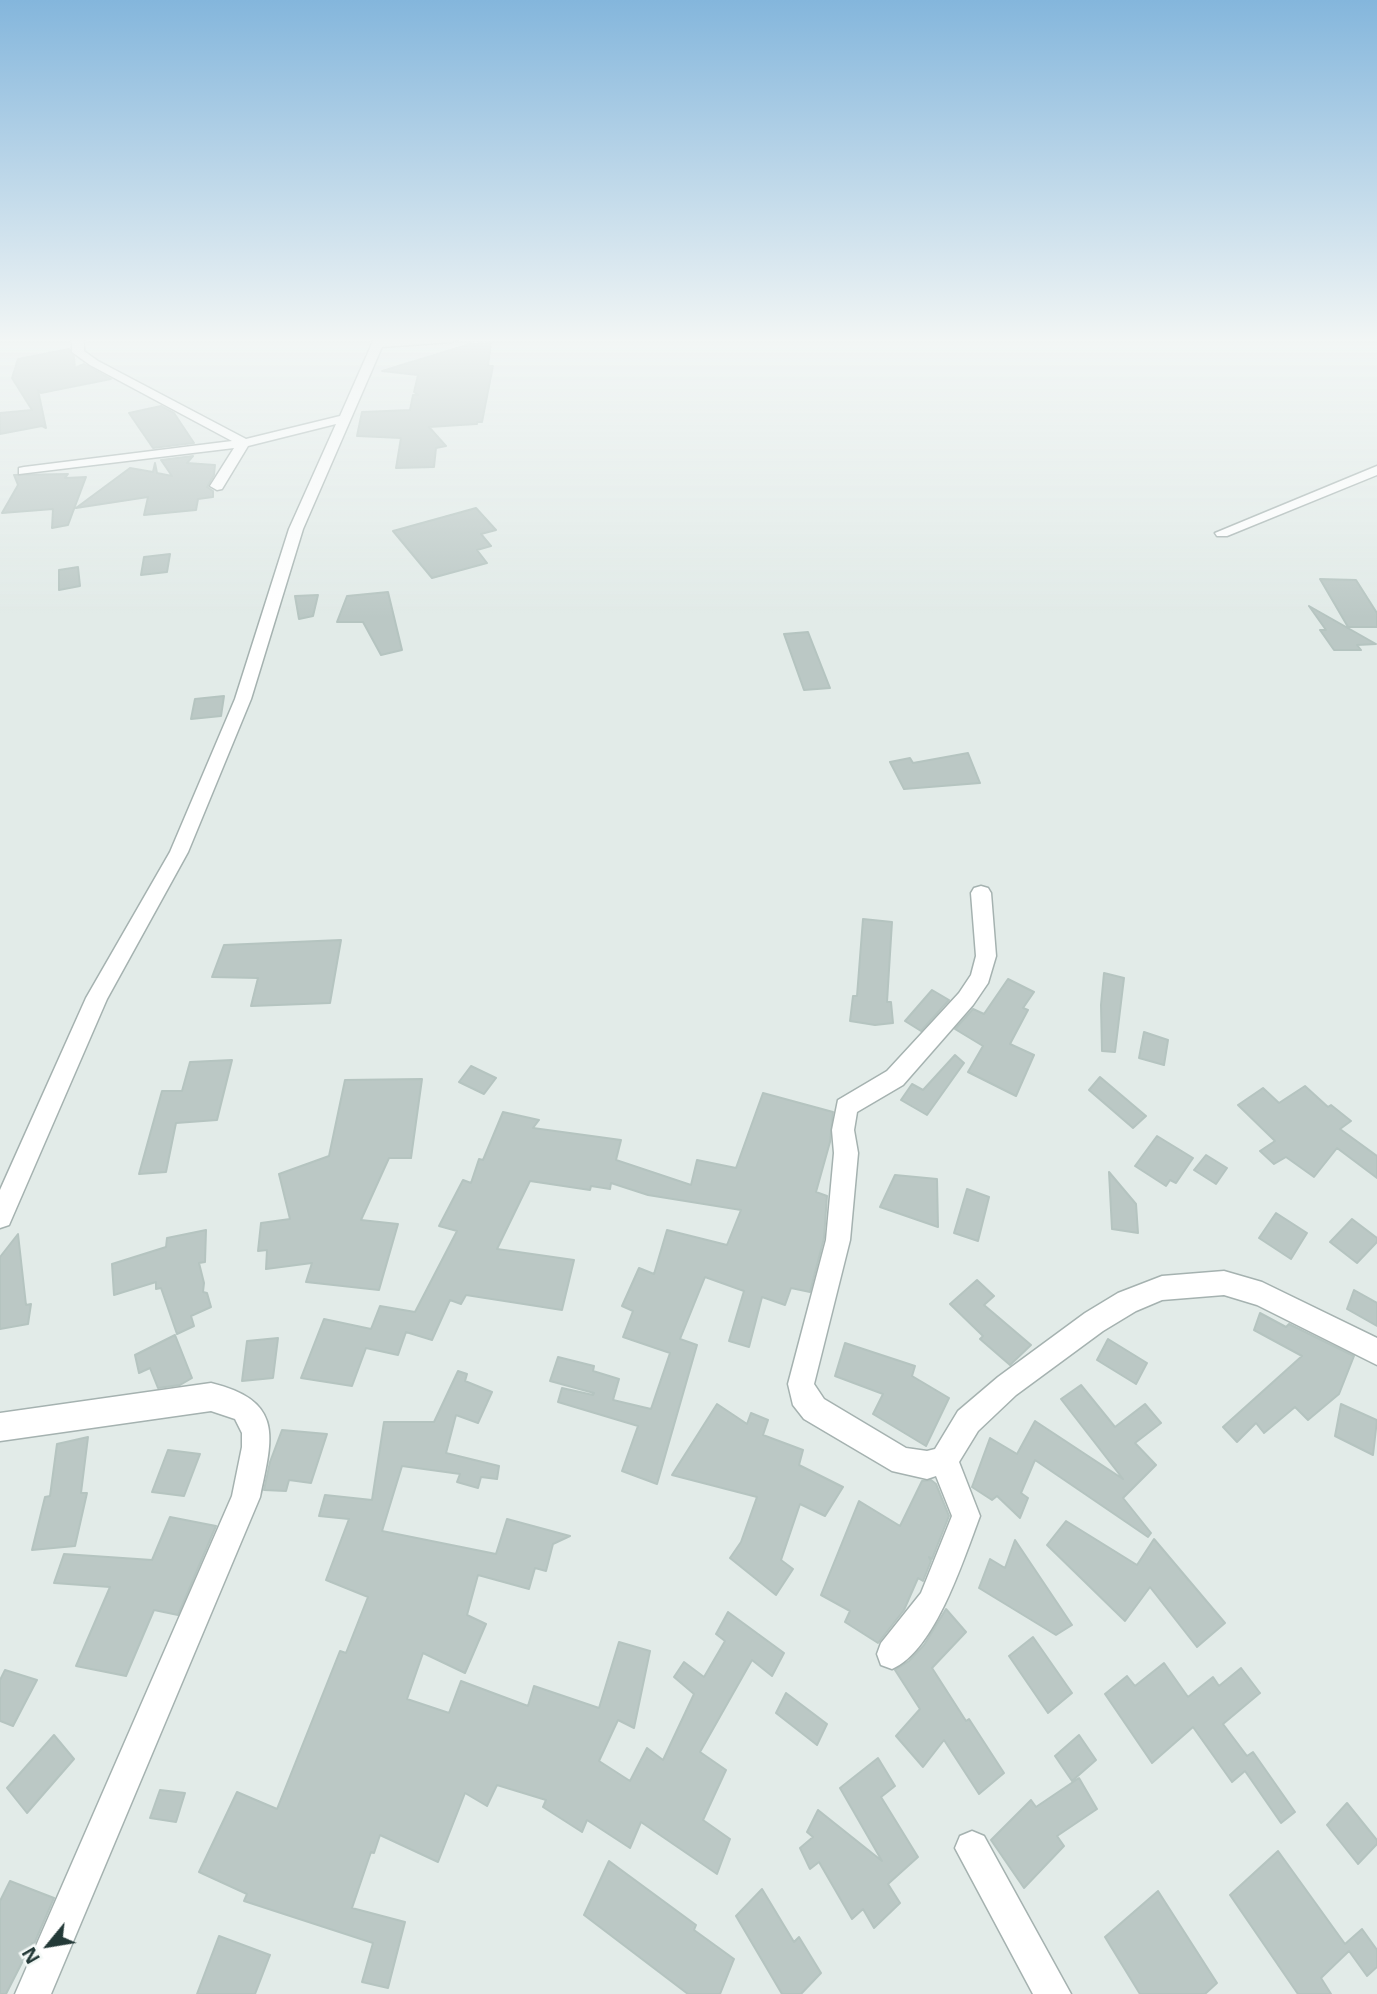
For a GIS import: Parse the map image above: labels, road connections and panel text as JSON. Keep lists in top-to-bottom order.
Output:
{
  "north": "bottom left"
}
